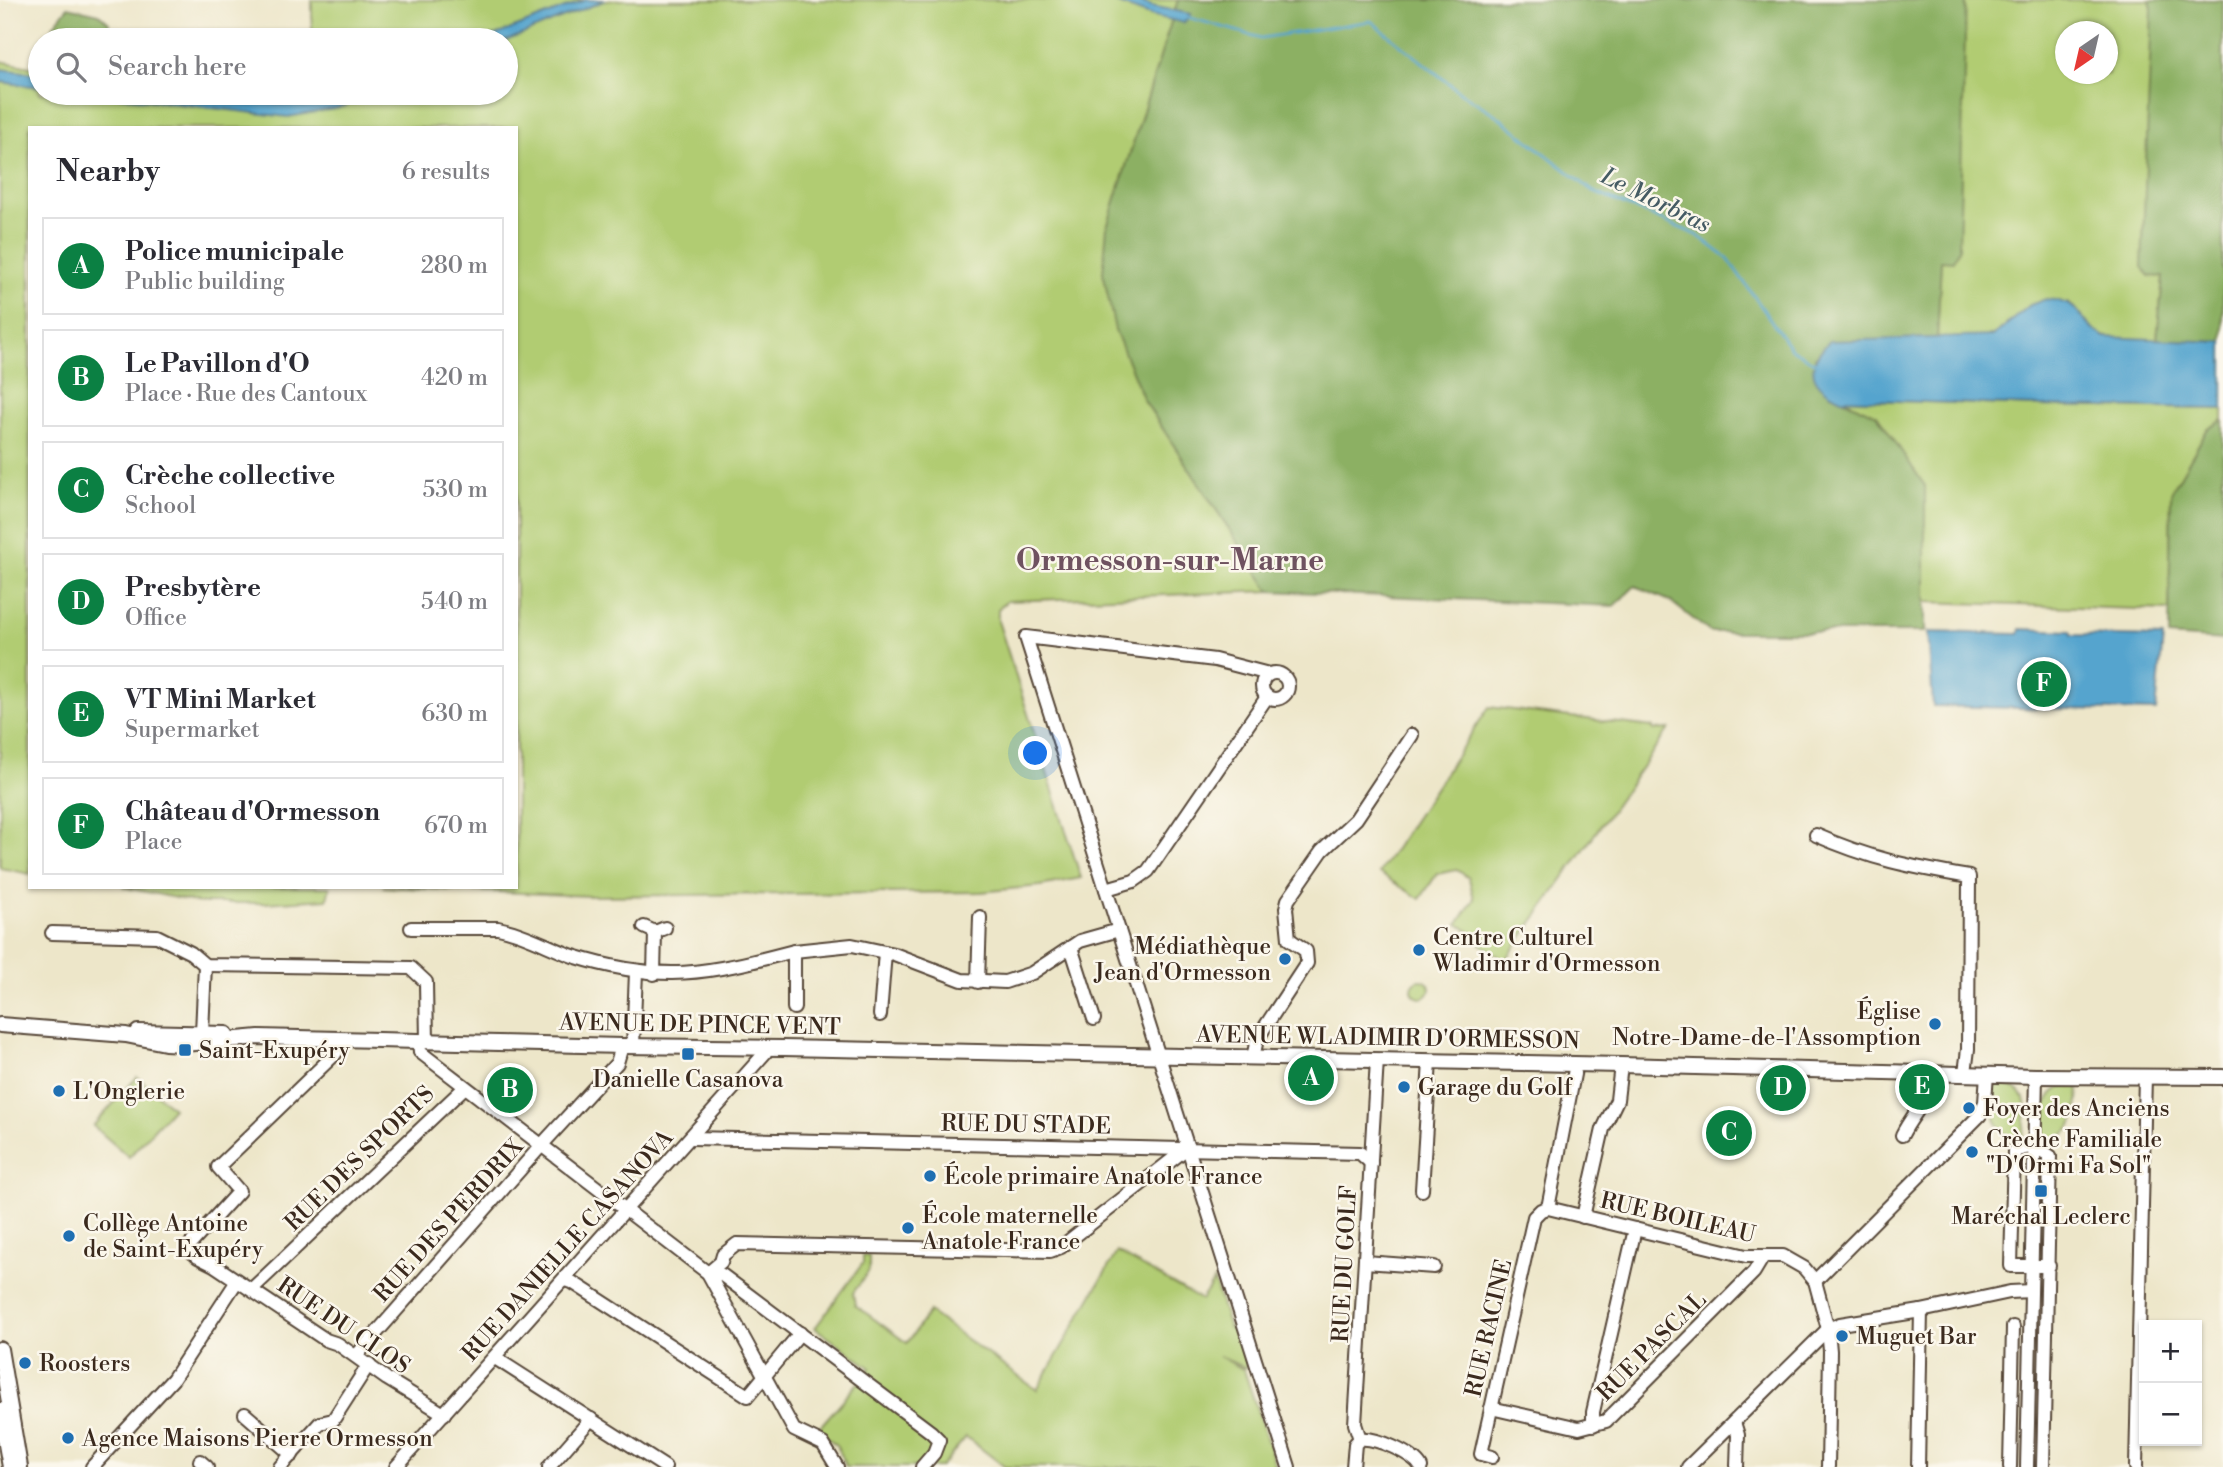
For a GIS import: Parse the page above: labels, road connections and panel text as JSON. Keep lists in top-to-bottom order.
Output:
{
  "streets": {
    "main road": ["AVENUE DE PINCE VENT", "AVENUE WLADIMIR D'ORMESSON"],
    "street": [
      "RUE DU STADE",
      "RUE DES SPORTS",
      "RUE BOILEAU",
      "RUE DES PERDRIX",
      "RUE DANIELLE CASANOVA",
      "RUE DU GOLF",
      "RUE DU CLOS",
      "RUE RACINE",
      "RUE PASCAL"
    ]
  },
  "crossings": [
    ["AVENUE DE PINCE VENT", "AVENUE WLADIMIR D'ORMESSON"],
    ["AVENUE DE PINCE VENT", "RUE DES PERDRIX"],
    ["AVENUE DE PINCE VENT", "RUE DANIELLE CASANOVA"],
    ["AVENUE DE PINCE VENT", "RUE DU CLOS"],
    ["AVENUE WLADIMIR D'ORMESSON", "RUE DU GOLF"],
    ["AVENUE WLADIMIR D'ORMESSON", "RUE RACINE"],
    ["RUE DU STADE", "RUE DANIELLE CASANOVA"],
    ["RUE DES SPORTS", "RUE DU CLOS"],
    ["RUE BOILEAU", "RUE PASCAL"],
    ["RUE DES PERDRIX", "RUE DU CLOS"],
    ["RUE DANIELLE CASANOVA", "RUE DU CLOS"],
    ["RUE RACINE", "RUE PASCAL"]
  ],
  "districts": ["Ormesson-sur-Marne"],
  "water": ["Le Morbras"],
  "places": {
    "other": [
      "Centre Culturel Wladimir d'Ormesson",
      "Médiathèque Jean d'Ormesson",
      "Église Notre-Dame-de-l'Assomption",
      "Garage du Golf",
      "L'Onglerie",
      "Foyer des Anciens",
      "Crèche Familiale \"D'Ormi Fa Sol\"",
      "École primaire Anatole France",
      "École maternelle Anatole France",
      "Collège Antoine de Saint-Exupéry",
      "Muguet Bar",
      "Roosters",
      "Agence Maisons Pierre Ormesson"
    ],
    "transit": ["Saint-Exupéry", "Danielle Casanova", "Maréchal Leclerc"]
  },
  "north": "bottom left",
  "page": {
    "search": "Search here",
    "heading": ["Nearby", "6 results"],
    "list": [
      {
        "mark": "A",
        "name": "Police municipale",
        "note": "Public building",
        "value": "280 m"
      },
      {
        "mark": "B",
        "name": "Le Pavillon d'O",
        "note": "Place · Rue des Cantoux",
        "value": "420 m"
      },
      {
        "mark": "C",
        "name": "Crèche collective",
        "note": "School",
        "value": "530 m"
      },
      {
        "mark": "D",
        "name": "Presbytère",
        "note": "Office",
        "value": "540 m"
      },
      {
        "mark": "E",
        "name": "VT Mini Market",
        "note": "Supermarket",
        "value": "630 m"
      },
      {
        "mark": "F",
        "name": "Château d'Ormesson",
        "note": "Place",
        "value": "670 m"
      }
    ],
    "pins": [
      "F",
      "A",
      "E",
      "D",
      "B",
      "C"
    ],
    "map_buttons": ["+", "−"]
  }
}
